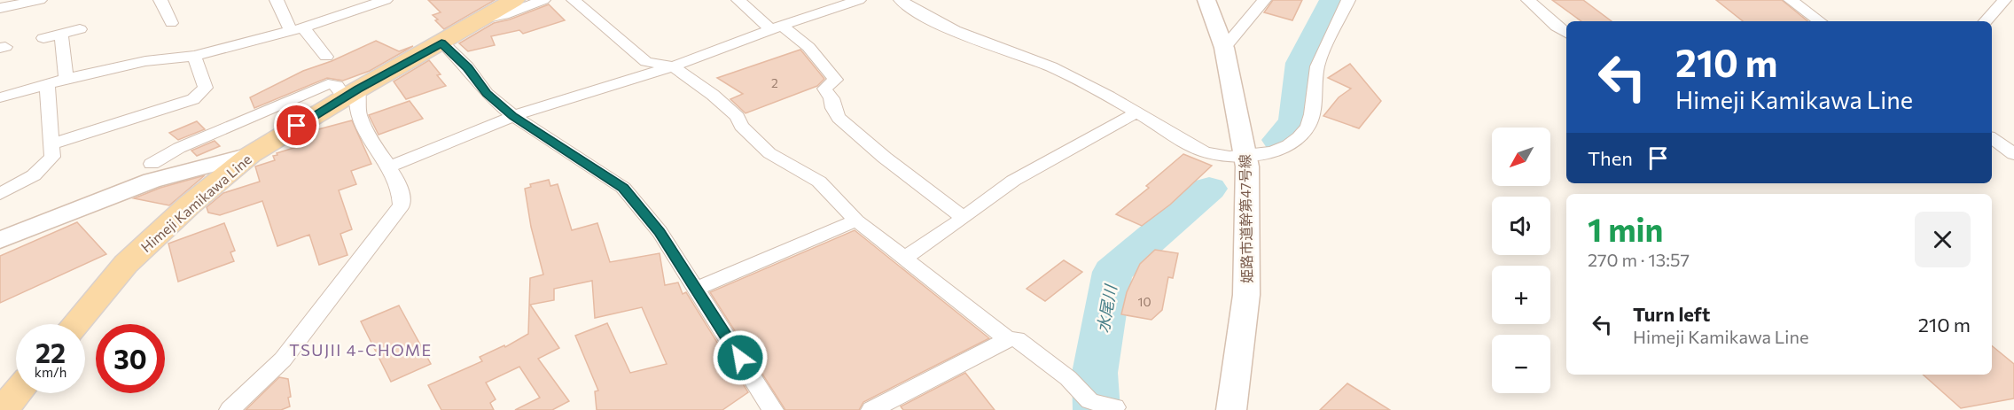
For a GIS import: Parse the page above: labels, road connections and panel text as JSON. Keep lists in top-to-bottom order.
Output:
{
  "streets": {
    "main road": ["Himeji Kamikawa Line"],
    "street": ["姫路市道幹第47号線"]
  },
  "districts": ["TSUJII 4-CHOME"],
  "water": ["水尾川"],
  "house_numbers": ["2", "10"],
  "north": "bottom left",
  "page": {
    "turn": ["210 m", "Himeji Kamikawa Line"],
    "map_buttons": ["+", "−"],
    "then": "Then",
    "heading": ["1 min", "270 m · 13:57"],
    "list": [
      {
        "name": "Turn left",
        "note": "Himeji Kamikawa Line",
        "value": "210 m"
      }
    ],
    "speed": "22 km/h",
    "limit": "30"
  }
}
